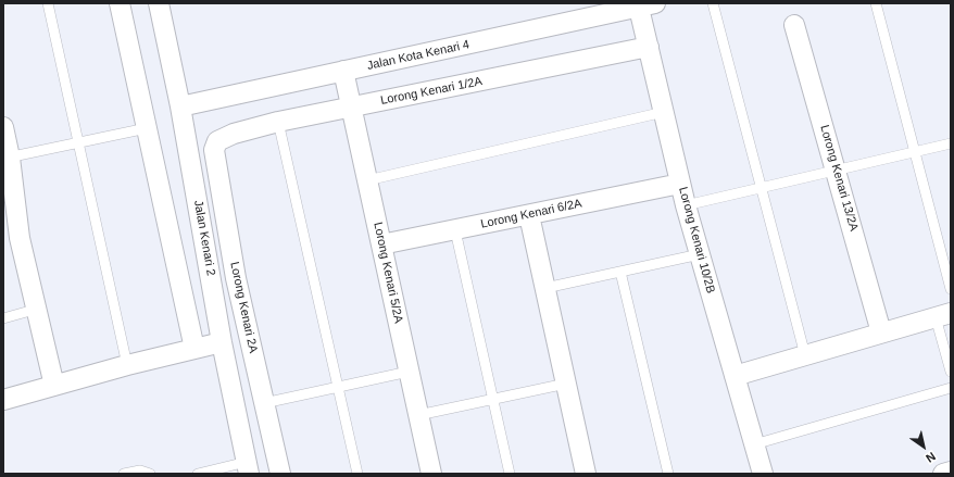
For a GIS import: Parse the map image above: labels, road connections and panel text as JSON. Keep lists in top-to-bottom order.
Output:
{
  "streets": {
    "street": [
      "Jalan Kota Kenari 4",
      "Lorong Kenari 1/2A",
      "Lorong Kenari 13/2A",
      "Lorong Kenari 6/2A",
      "Jalan Kenari 2",
      "Lorong Kenari 10/2B",
      "Lorong Kenari 5/2A",
      "Lorong Kenari 2A"
    ]
  },
  "crossings": [
    ["Jalan Kota Kenari 4", "Jalan Kenari 2"],
    ["Jalan Kota Kenari 4", "Lorong Kenari 10/2B"],
    ["Jalan Kota Kenari 4", "Lorong Kenari 5/2A"],
    ["Lorong Kenari 1/2A", "Lorong Kenari 10/2B"],
    ["Lorong Kenari 1/2A", "Lorong Kenari 5/2A"],
    ["Lorong Kenari 1/2A", "Lorong Kenari 2A"],
    ["Lorong Kenari 6/2A", "Lorong Kenari 10/2B"],
    ["Lorong Kenari 6/2A", "Lorong Kenari 5/2A"]
  ],
  "north": "bottom right"
}
